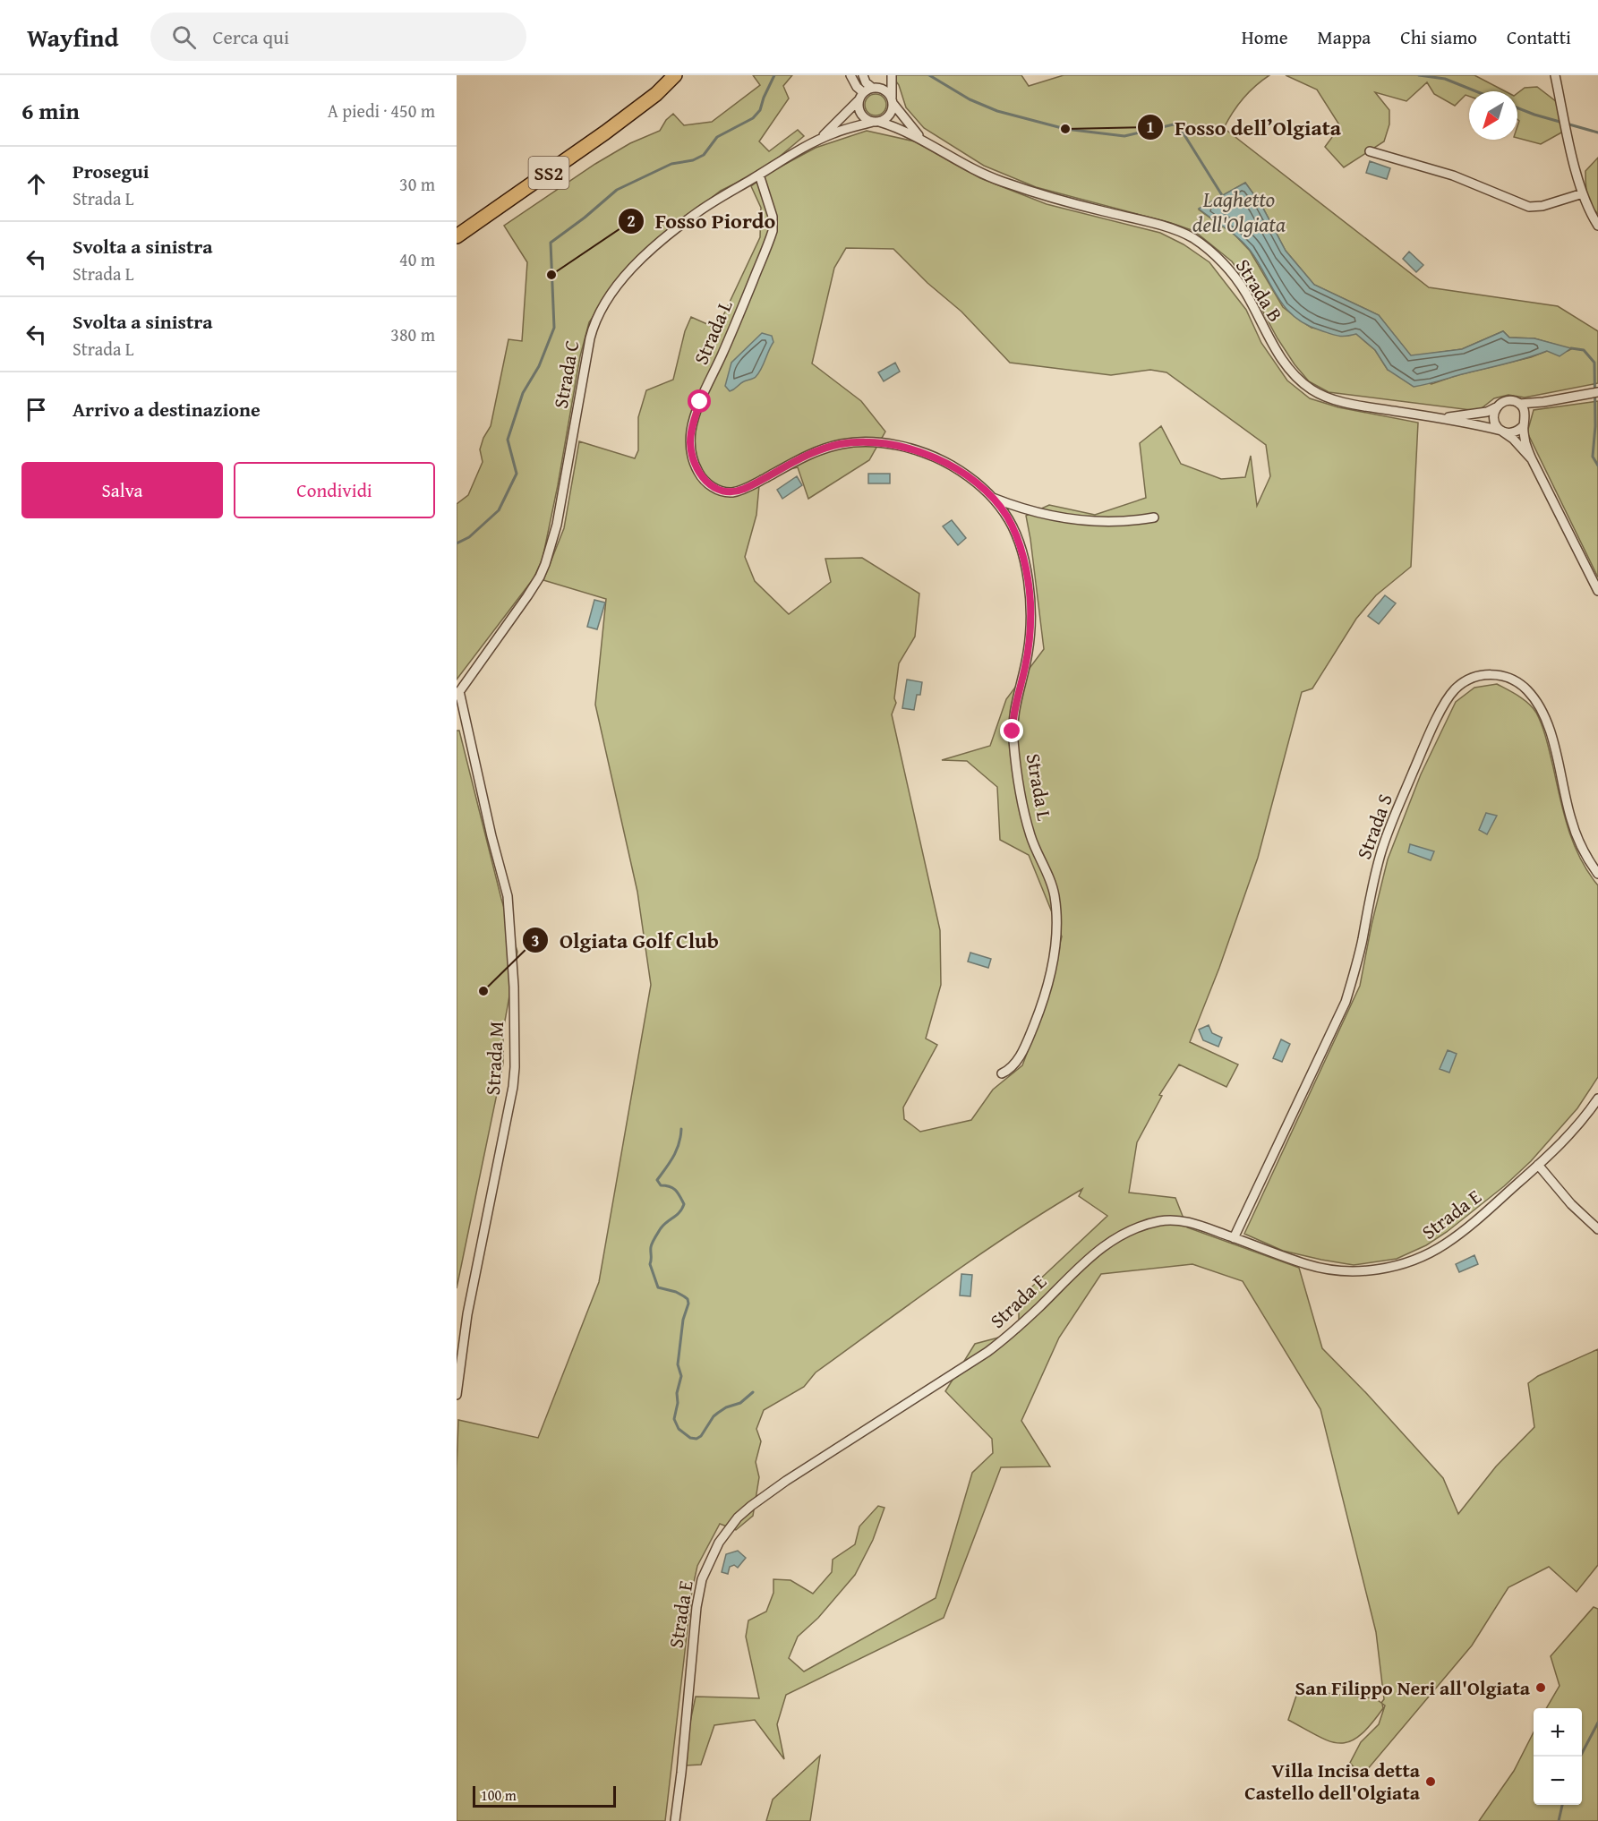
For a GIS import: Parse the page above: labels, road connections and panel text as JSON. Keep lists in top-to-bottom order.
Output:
{
  "streets": {
    "main road": ["SS2"],
    "street": [
      "Strada B",
      "Strada L",
      "Strada C",
      "Strada S",
      "Strada M",
      "Strada E"
    ]
  },
  "crossings": [
    ["Strada B", "Strada C"],
    ["Strada L", "Strada C"],
    ["Strada C", "Strada M"],
    ["Strada S", "Strada E"]
  ],
  "water": ["Laghetto dell'Olgiata"],
  "places": [
    "Fosso dell’Olgiata",
    "Fosso Piordo",
    "Olgiata Golf Club",
    "San Filippo Neri all'Olgiata",
    "Villa Incisa detta Castello dell'Olgiata"
  ],
  "scale_bar": "100 m",
  "north": "bottom left",
  "page": {
    "header": "Wayfind",
    "search": "Cerca qui",
    "nav": [
      "Home",
      "Mappa",
      "Chi siamo",
      "Contatti"
    ],
    "heading": ["6 min", "A piedi · 450 m"],
    "list": [
      ["Prosegui", "Strada L", "30 m"],
      ["Svolta a sinistra", "Strada L", "40 m"],
      ["Svolta a sinistra", "Strada L", "380 m"],
      "Arrivo a destinazione"
    ],
    "buttons": ["Salva", "Condividi"],
    "map_buttons": ["+", "−"],
    "scale": "100 m"
  }
}
